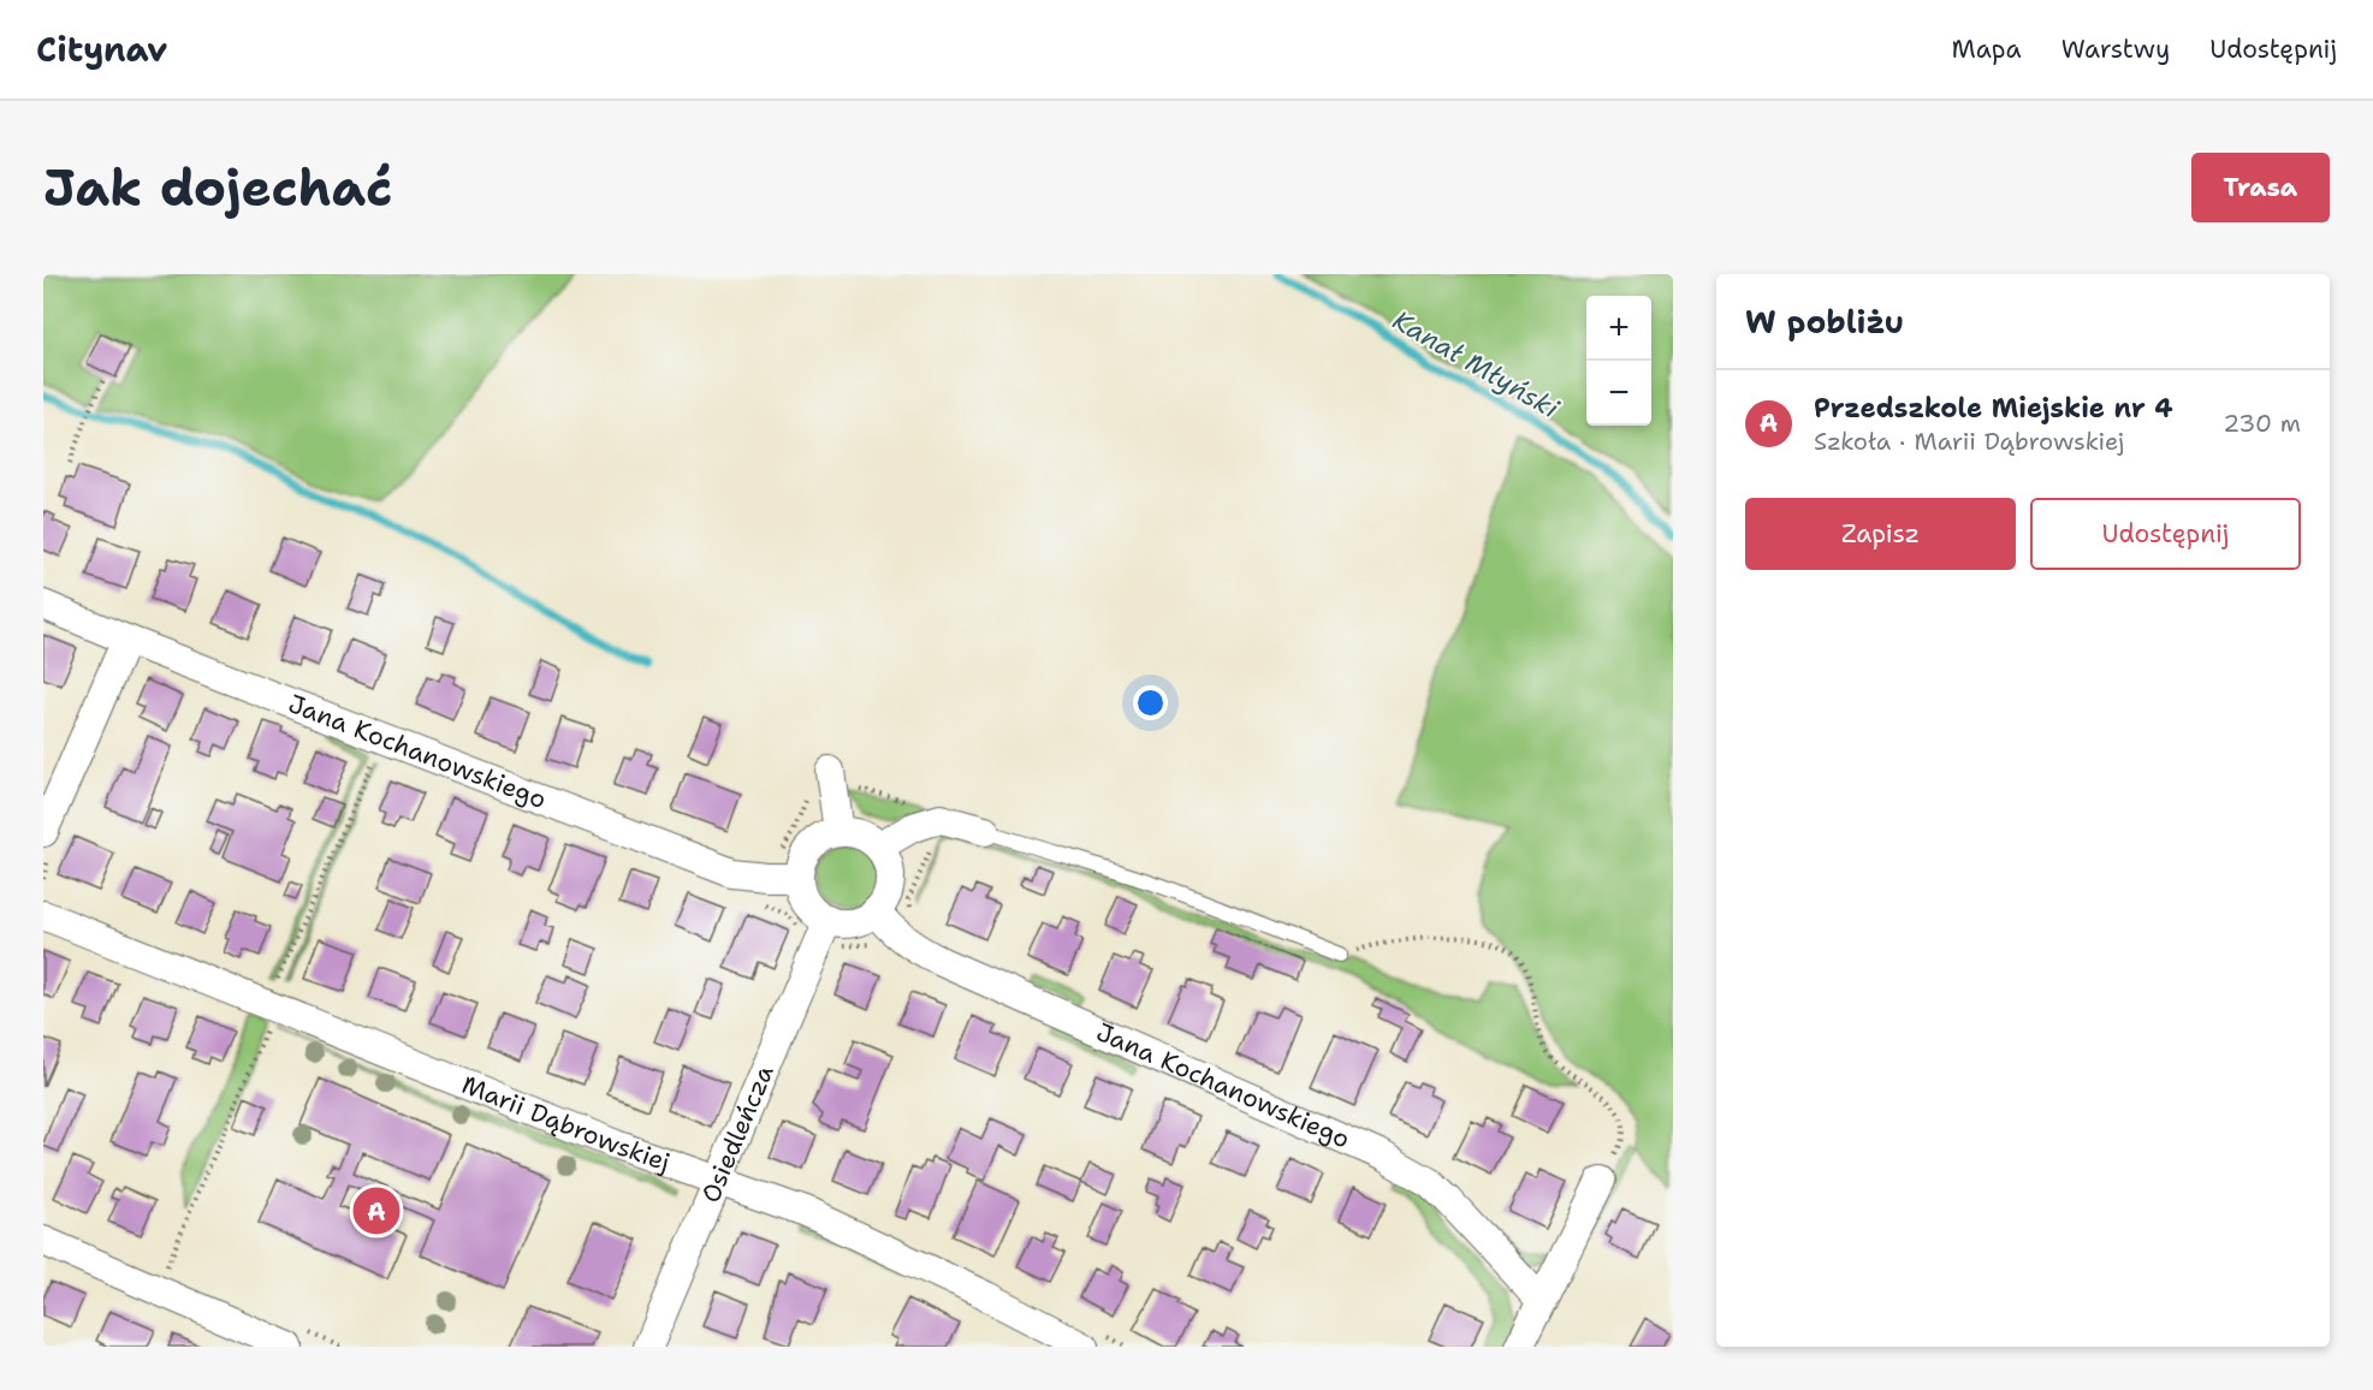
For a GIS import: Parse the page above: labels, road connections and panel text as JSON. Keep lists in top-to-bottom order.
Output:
{
  "streets": {
    "street": ["Jana Kochanowskiego", "Marii Dąbrowskiej", "Osiedleńcza"]
  },
  "crossings": [
    ["Jana Kochanowskiego", "Osiedleńcza"],
    ["Marii Dąbrowskiej", "Osiedleńcza"]
  ],
  "water": ["Kanał Młyński"],
  "page": {
    "header": "Citynav",
    "nav": ["Mapa", "Warstwy", "Udostępnij"],
    "buttons": [
      "Trasa",
      ["Zapisz", "Udostępnij"]
    ],
    "title": "Jak dojechać",
    "heading": "W pobliżu",
    "map_buttons": ["+", "−"],
    "list": [
      {
        "mark": "A",
        "name": "Przedszkole Miejskie nr 4",
        "note": "Szkoła · Marii Dąbrowskiej",
        "value": "230 m"
      }
    ],
    "pins": "A"
  }
}
